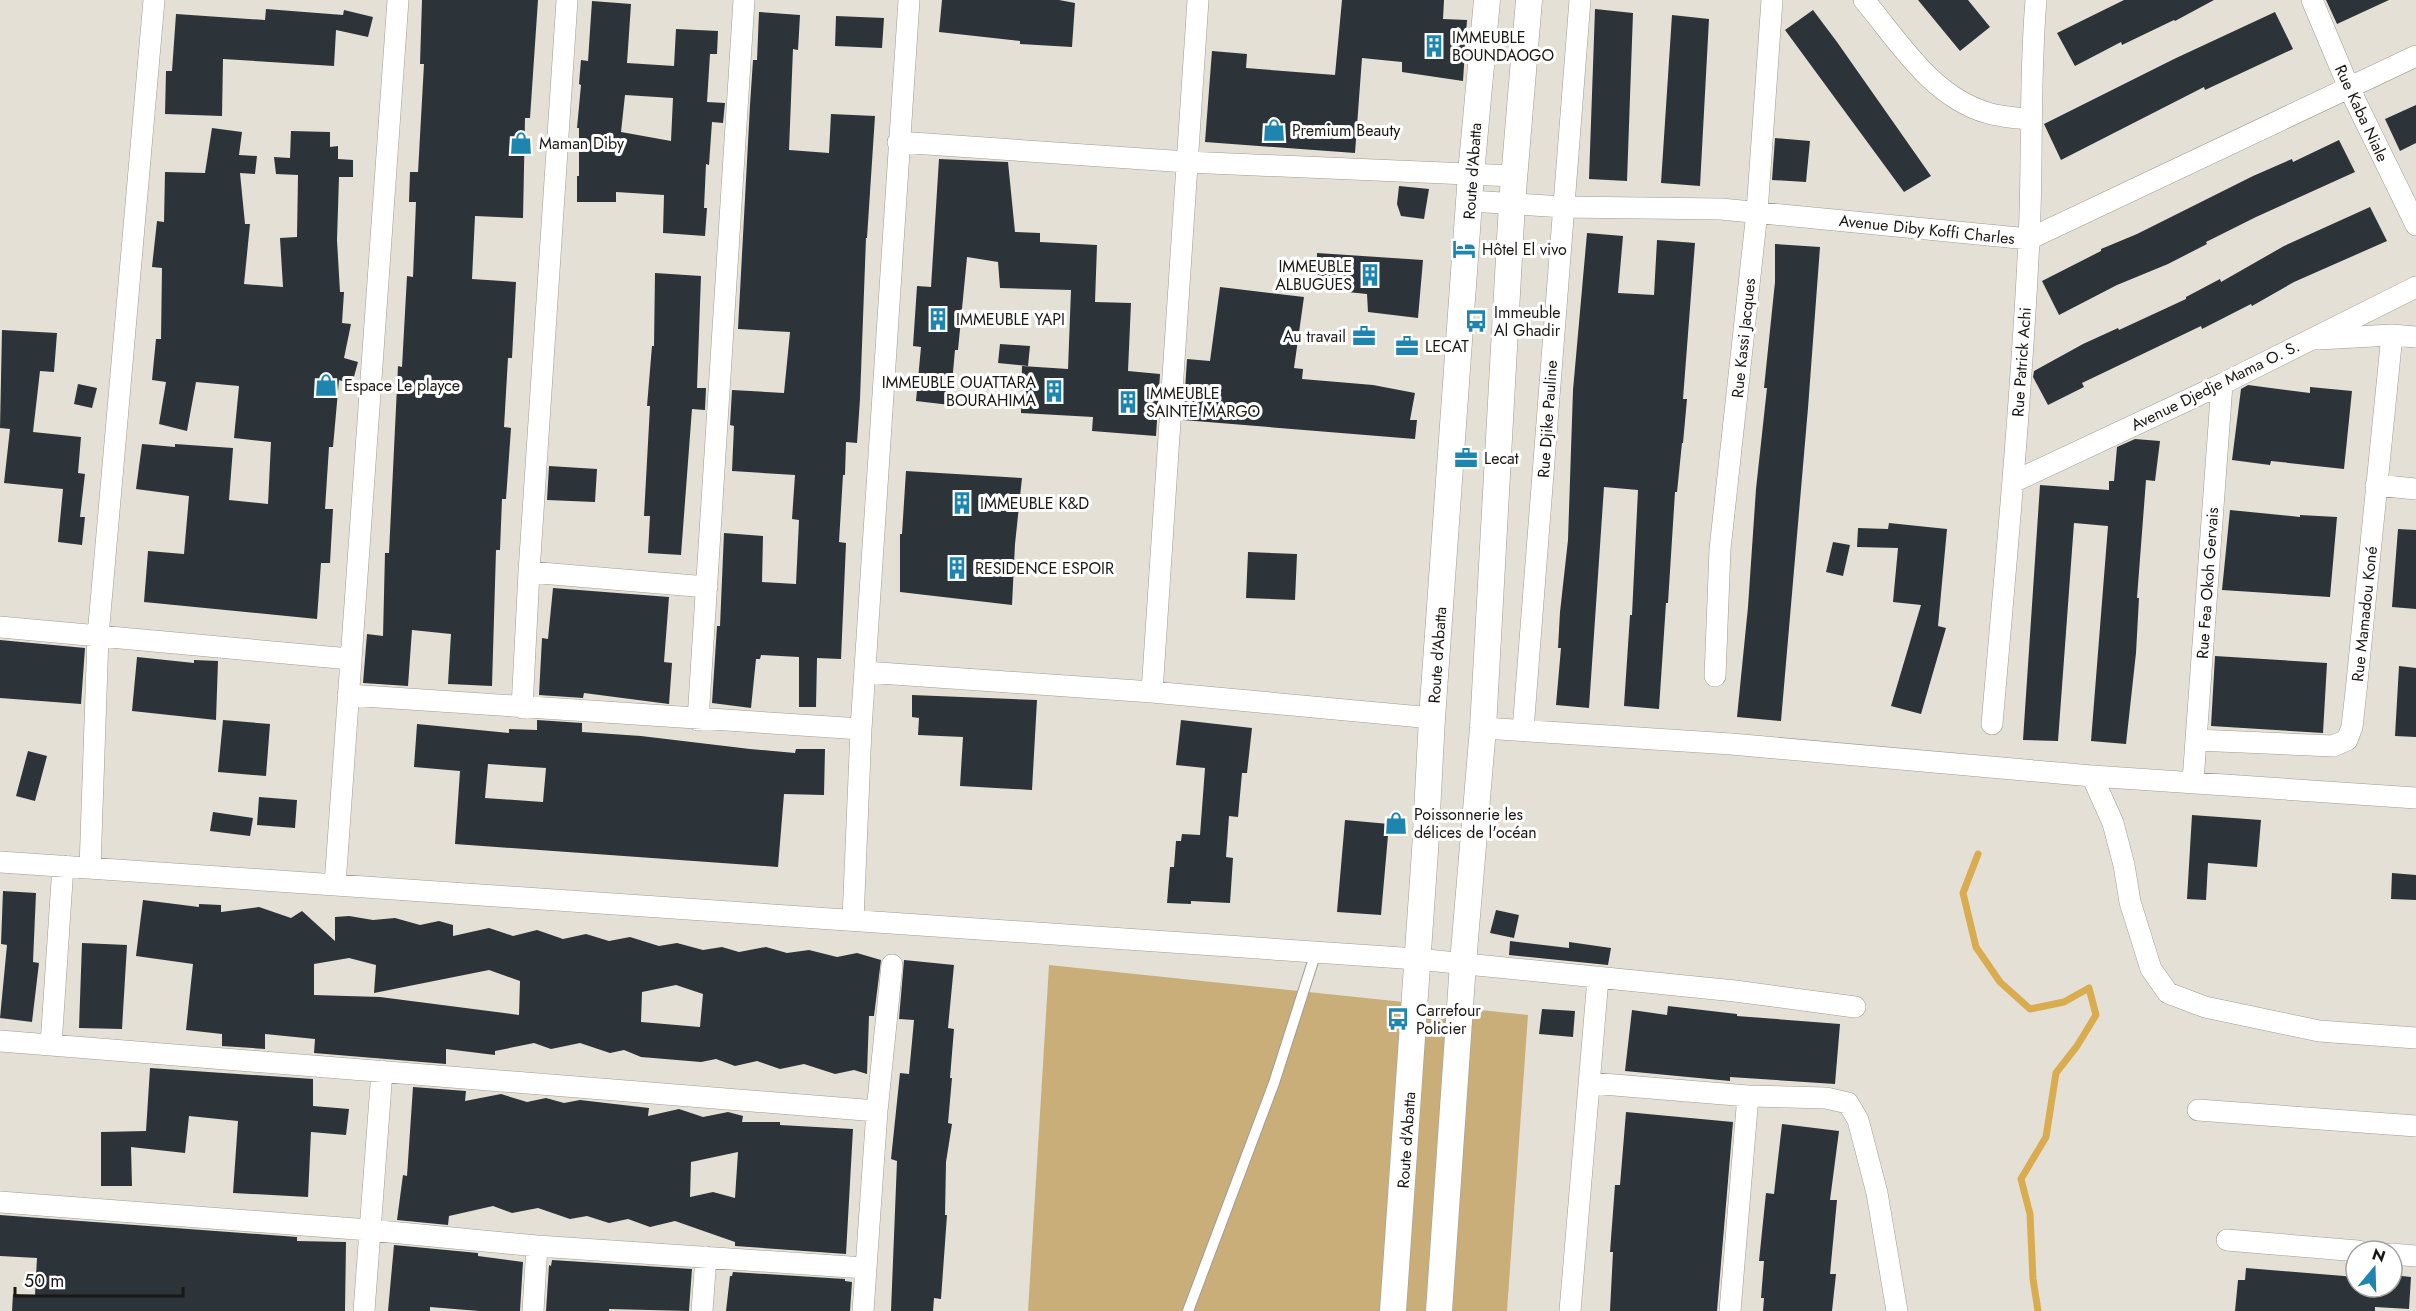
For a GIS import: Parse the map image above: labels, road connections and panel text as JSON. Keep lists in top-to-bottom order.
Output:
{
  "streets": {
    "street": [
      "Rue Kaba Niale",
      "Route d'Abatta",
      "Avenue Diby Koffi Charles",
      "Rue Kassi Jacques",
      "Rue Patrick Achi",
      "Avenue Djedje Mama O. S.",
      "Rue Djike Pauline",
      "Rue Fea Okoh Gervais",
      "Rue Mamadou Koné"
    ]
  },
  "crossings": [
    ["Rue Kaba Niale", "Avenue Diby Koffi Charles"],
    ["Route d'Abatta", "Avenue Diby Koffi Charles"],
    ["Avenue Diby Koffi Charles", "Rue Kassi Jacques"],
    ["Avenue Diby Koffi Charles", "Rue Patrick Achi"],
    ["Avenue Diby Koffi Charles", "Rue Djike Pauline"],
    ["Rue Patrick Achi", "Avenue Djedje Mama O. S."],
    ["Avenue Djedje Mama O. S.", "Rue Fea Okoh Gervais"],
    ["Rue Fea Okoh Gervais", "Rue Mamadou Koné"]
  ],
  "places": {
    "building": [
      "IMMEUBLE BOUNDAOGO",
      "IMMEUBLE ALBUGUES",
      "IMMEUBLE YAPI",
      "IMMEUBLE OUATTARA BOURAHIMA",
      "IMMEUBLE SAINTE MARGO",
      "IMMEUBLE K&D",
      "RESIDENCE ESPOIR"
    ],
    "shop": [
      "Premium Beauty",
      "Maman Diby",
      "Espace Le playce",
      "Poissonnerie les délices de l'océan"
    ],
    "hotel": ["Hôtel El vivo"],
    "bus stop": ["Immeuble Al Ghadir", "Carrefour Policier"],
    "office": ["Au travail", "LECAT", "Lecat"]
  },
  "scale_bar": "50 m",
  "north": "top"
}
